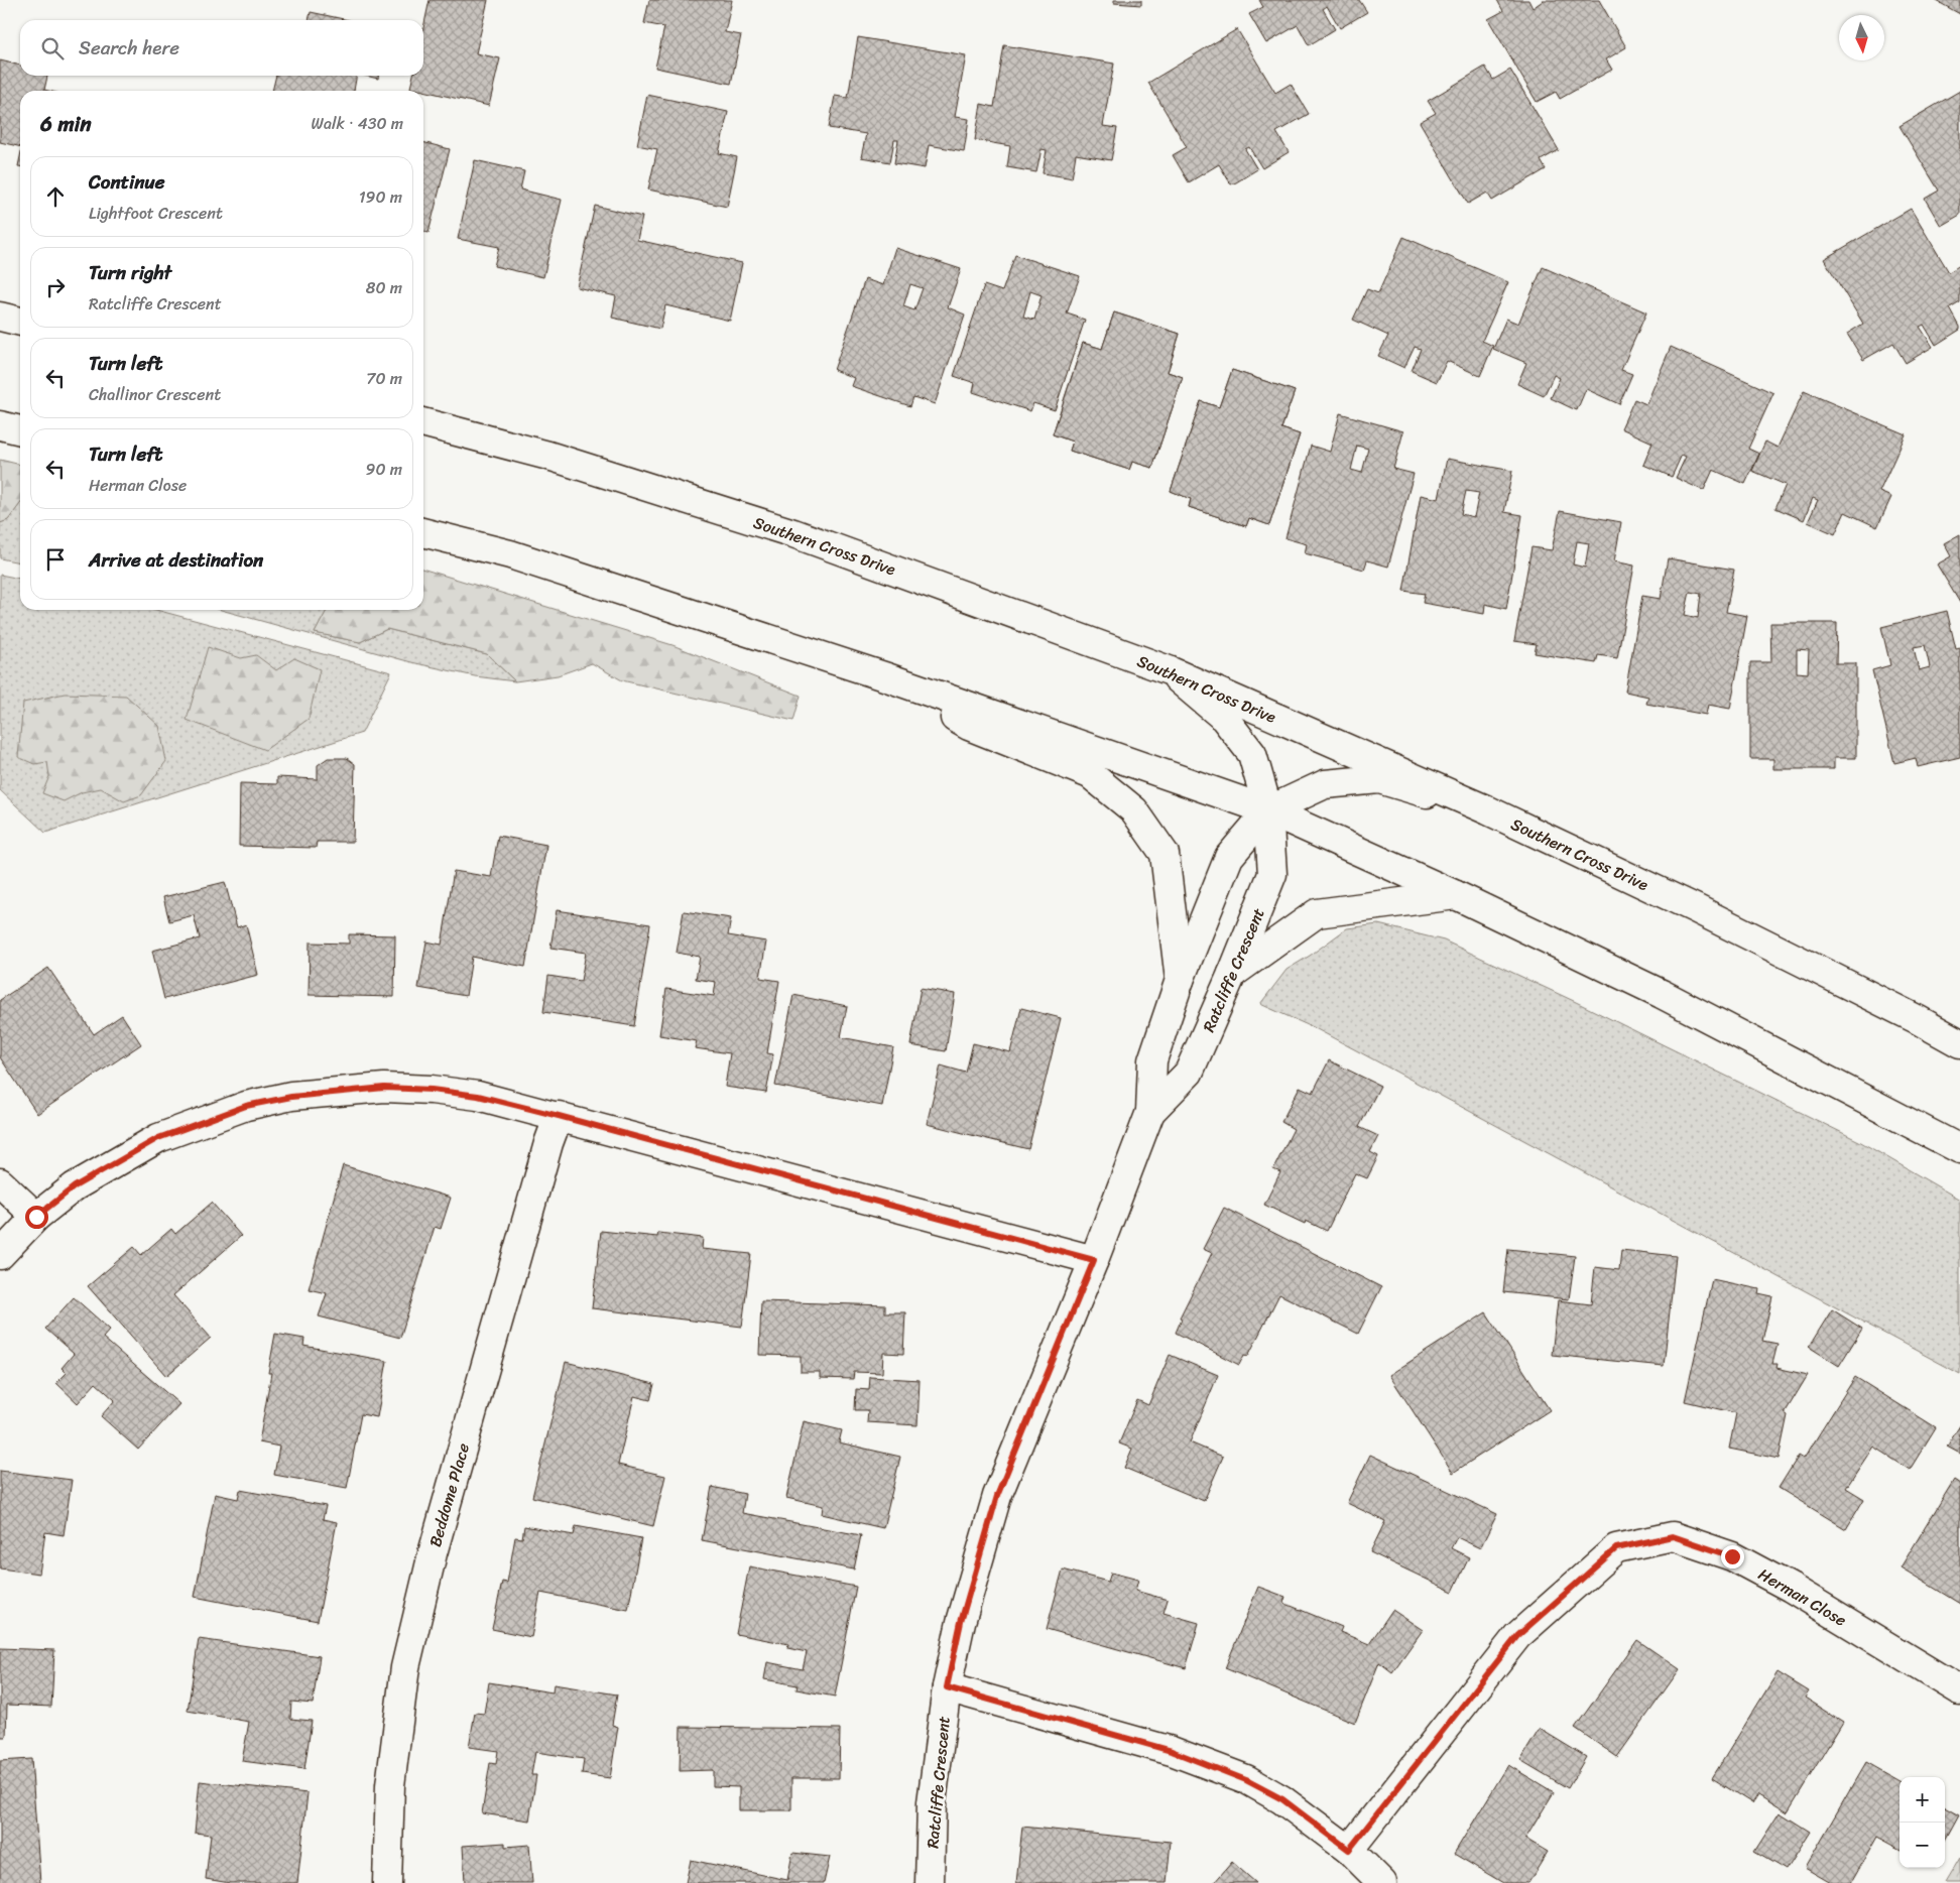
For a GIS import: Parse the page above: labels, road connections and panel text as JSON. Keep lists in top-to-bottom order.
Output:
{
  "streets": {
    "street": [
      "Southern Cross Drive",
      "Ratcliffe Crescent",
      "Beddome Place",
      "Herman Close"
    ]
  },
  "crossings": [
    ["Southern Cross Drive", "Ratcliffe Crescent"]
  ],
  "north": "bottom",
  "page": {
    "search": "Search here",
    "heading": ["6 min", "Walk · 430 m"],
    "list": [
      ["Continue", "Lightfoot Crescent", "190 m"],
      ["Turn right", "Ratcliffe Crescent", "80 m"],
      ["Turn left", "Challinor Crescent", "70 m"],
      ["Turn left", "Herman Close", "90 m"],
      "Arrive at destination"
    ],
    "map_buttons": ["+", "−"]
  }
}
